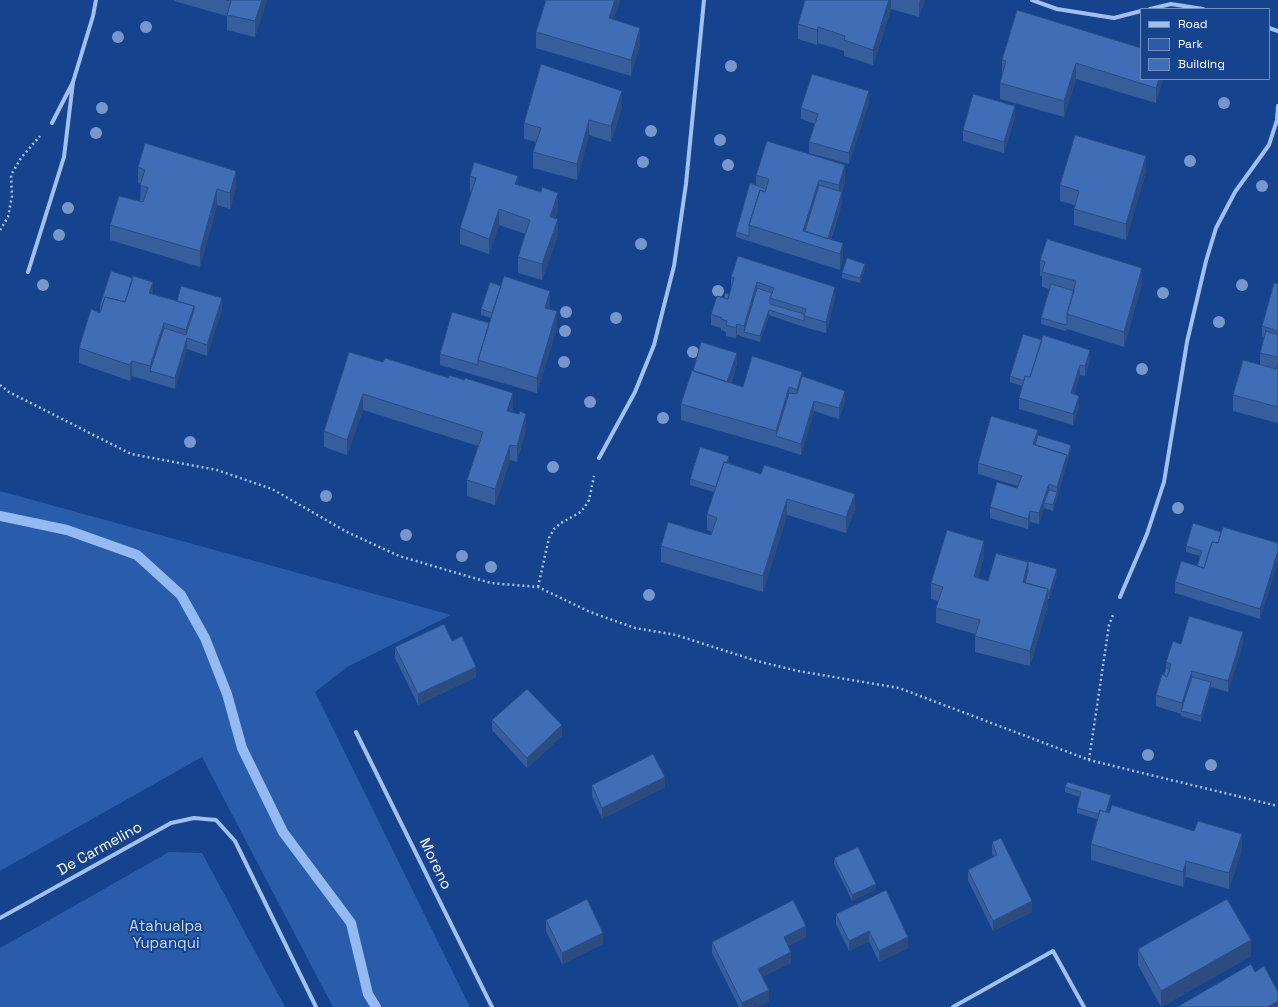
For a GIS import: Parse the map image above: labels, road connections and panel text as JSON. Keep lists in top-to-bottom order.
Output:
{
  "streets": {
    "street": ["De Carmelino", "Moreno"]
  },
  "parks": ["Atahualpa Yupanqui"],
  "legend": ["Road", "Park", "Building"]
}
